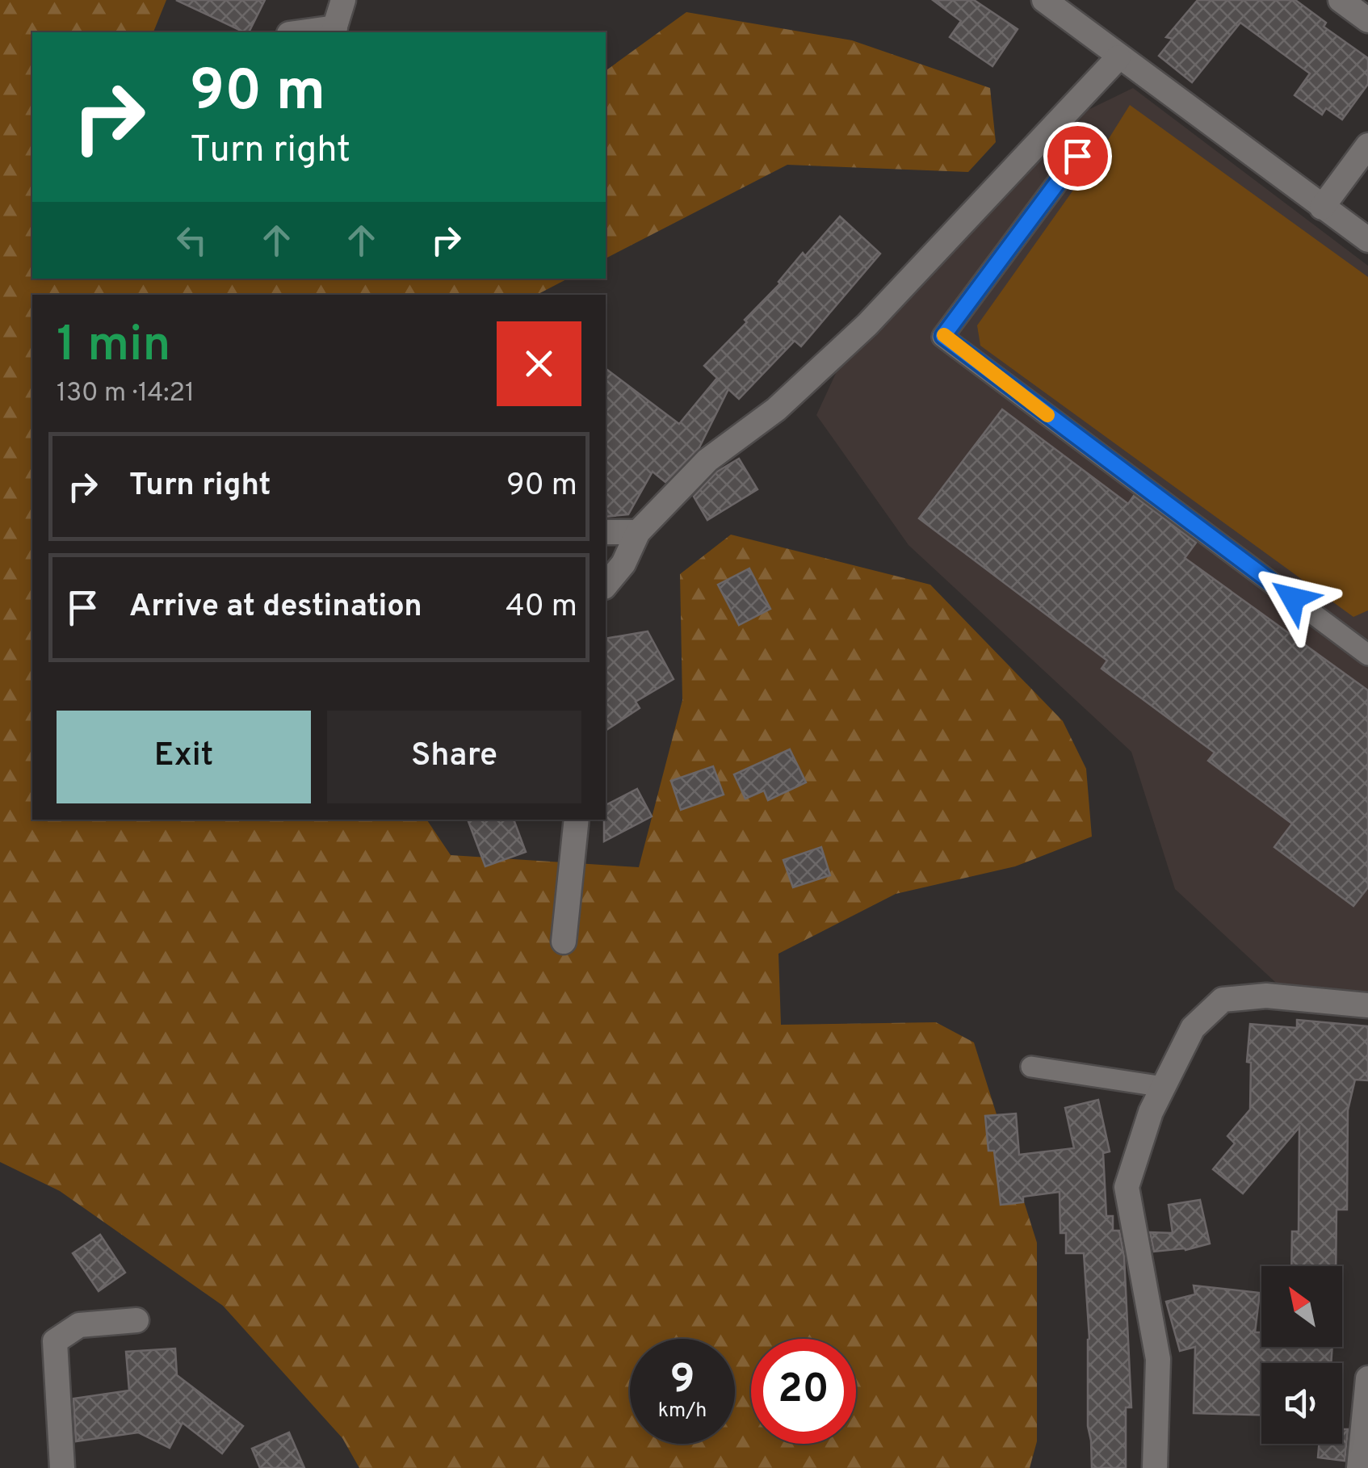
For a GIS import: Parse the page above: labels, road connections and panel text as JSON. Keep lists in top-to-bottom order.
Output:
{
  "north": "top left",
  "page": {
    "turn": ["90 m", "Turn right"],
    "heading": ["1 min", "130 m · 14:21"],
    "list": [
      {
        "name": "Turn right",
        "value": "90 m"
      },
      {
        "name": "Arrive at destination",
        "value": "40 m"
      }
    ],
    "buttons": ["Exit", "Share"],
    "speed": "9 km/h",
    "limit": "20"
  }
}
